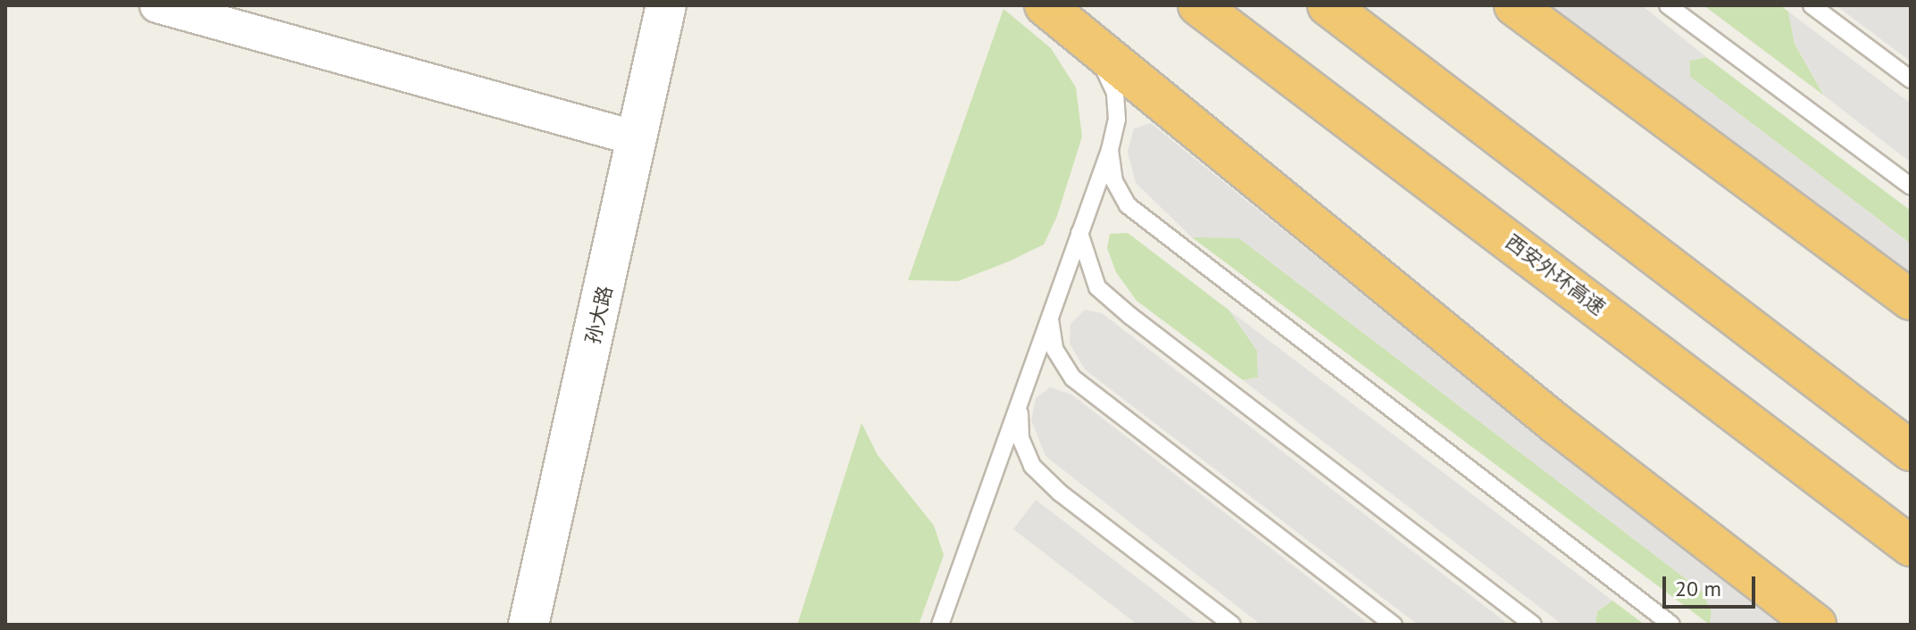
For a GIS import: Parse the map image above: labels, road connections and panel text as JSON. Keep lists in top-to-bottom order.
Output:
{
  "streets": {
    "highway": ["西安外环高速"],
    "street": ["孙大路"]
  },
  "scale_bar": "20 m"
}
